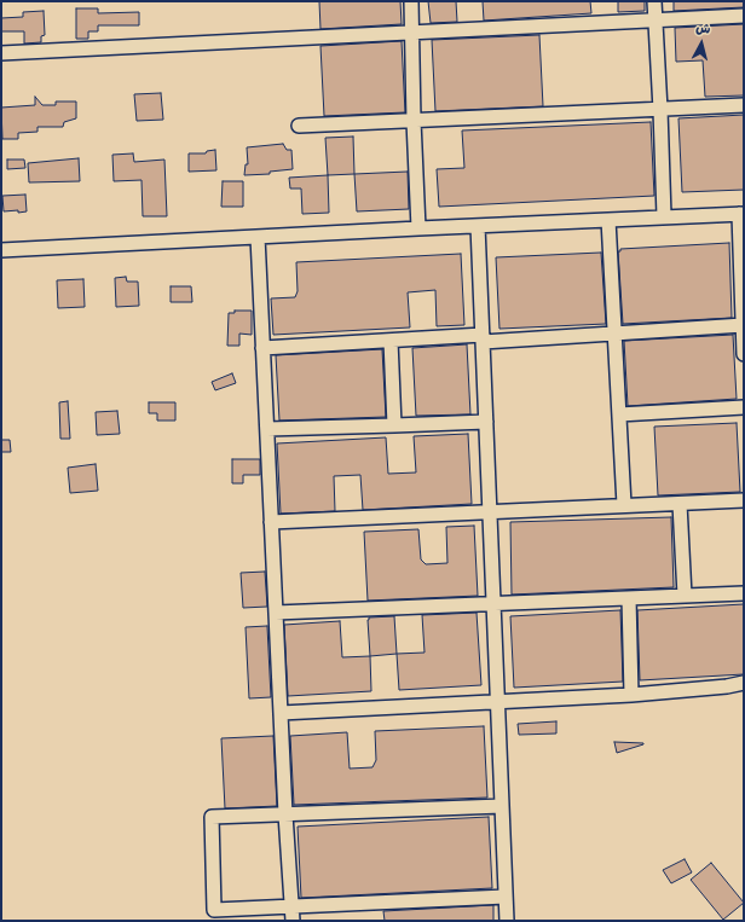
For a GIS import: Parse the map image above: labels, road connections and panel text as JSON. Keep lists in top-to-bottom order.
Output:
{
  "north": "top"
}
